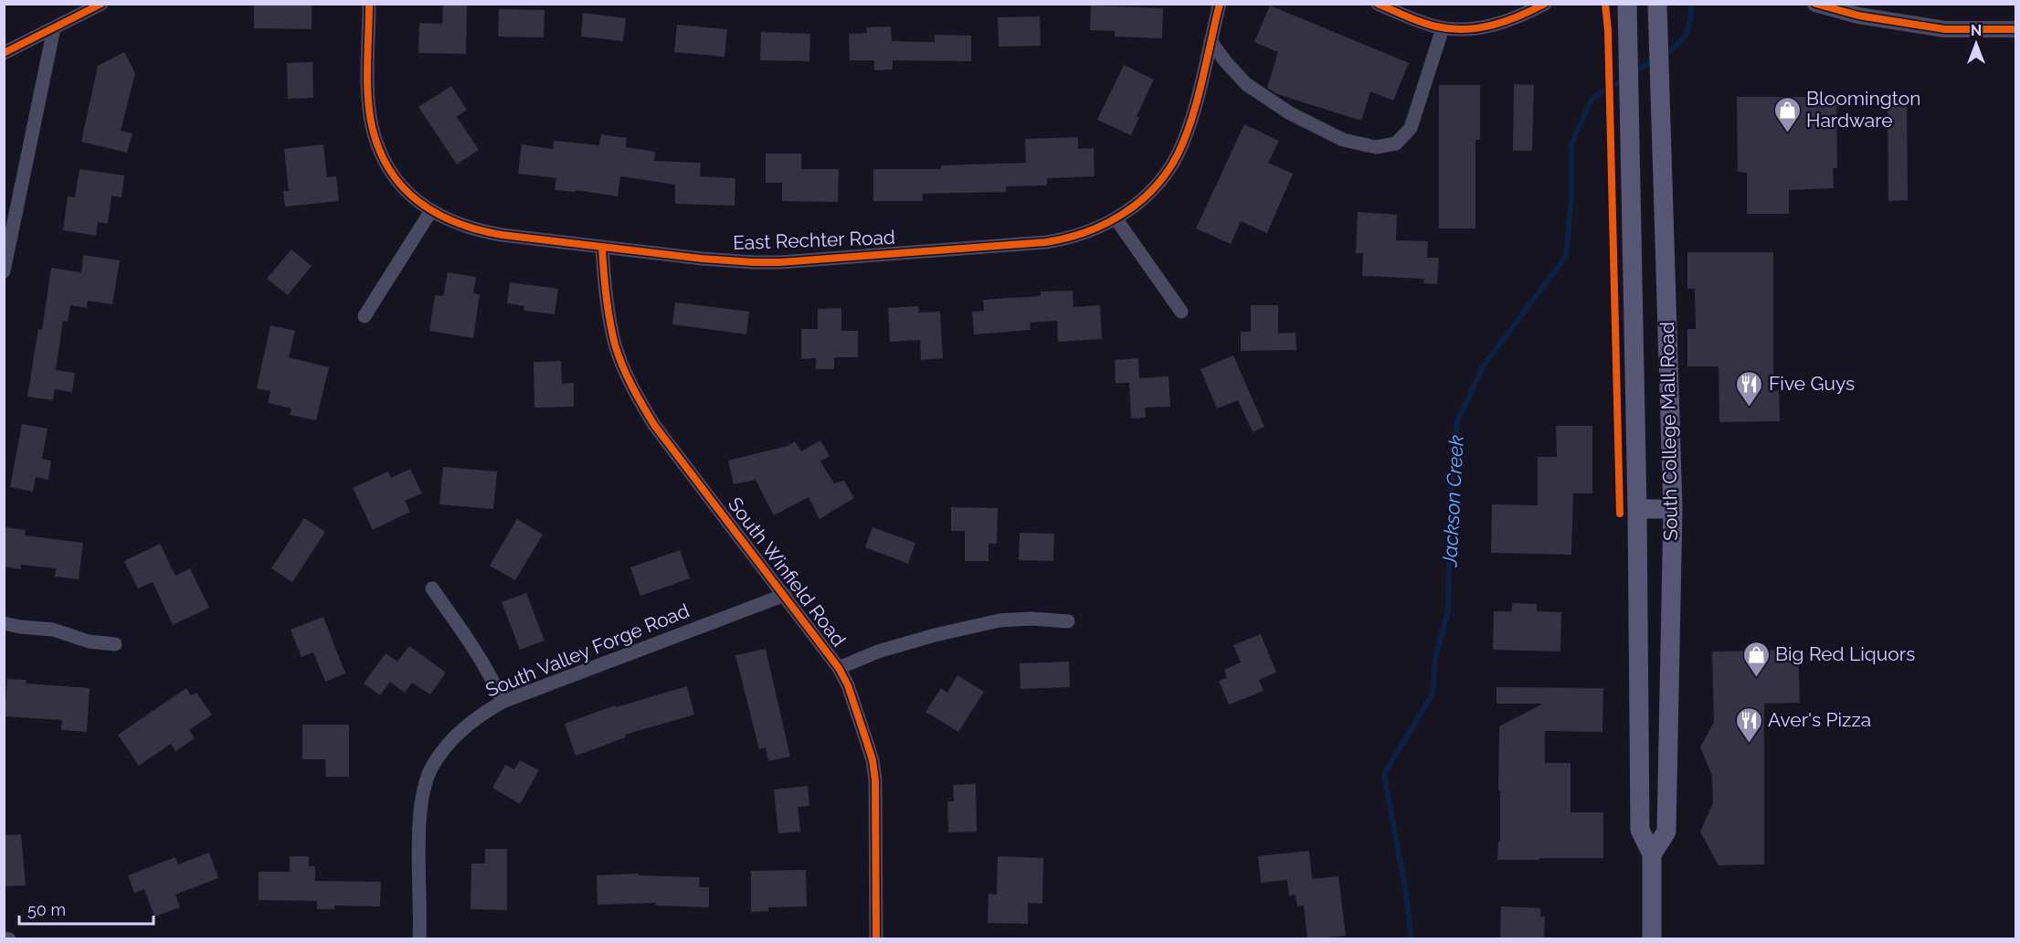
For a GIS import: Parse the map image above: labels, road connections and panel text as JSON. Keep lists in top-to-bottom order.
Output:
{
  "streets": {
    "main road": ["South College Mall Road"],
    "street": ["East Rechter Road", "South Winfield Road", "South Valley Forge Road"]
  },
  "crossings": [
    ["East Rechter Road", "South Winfield Road"],
    ["South Winfield Road", "South Valley Forge Road"]
  ],
  "water": ["Jackson Creek"],
  "places": {
    "shop": ["Bloomington Hardware", "Big Red Liquors"],
    "restaurant": ["Five Guys", "Aver's Pizza"]
  },
  "scale_bar": "50 m",
  "north": "top"
}
